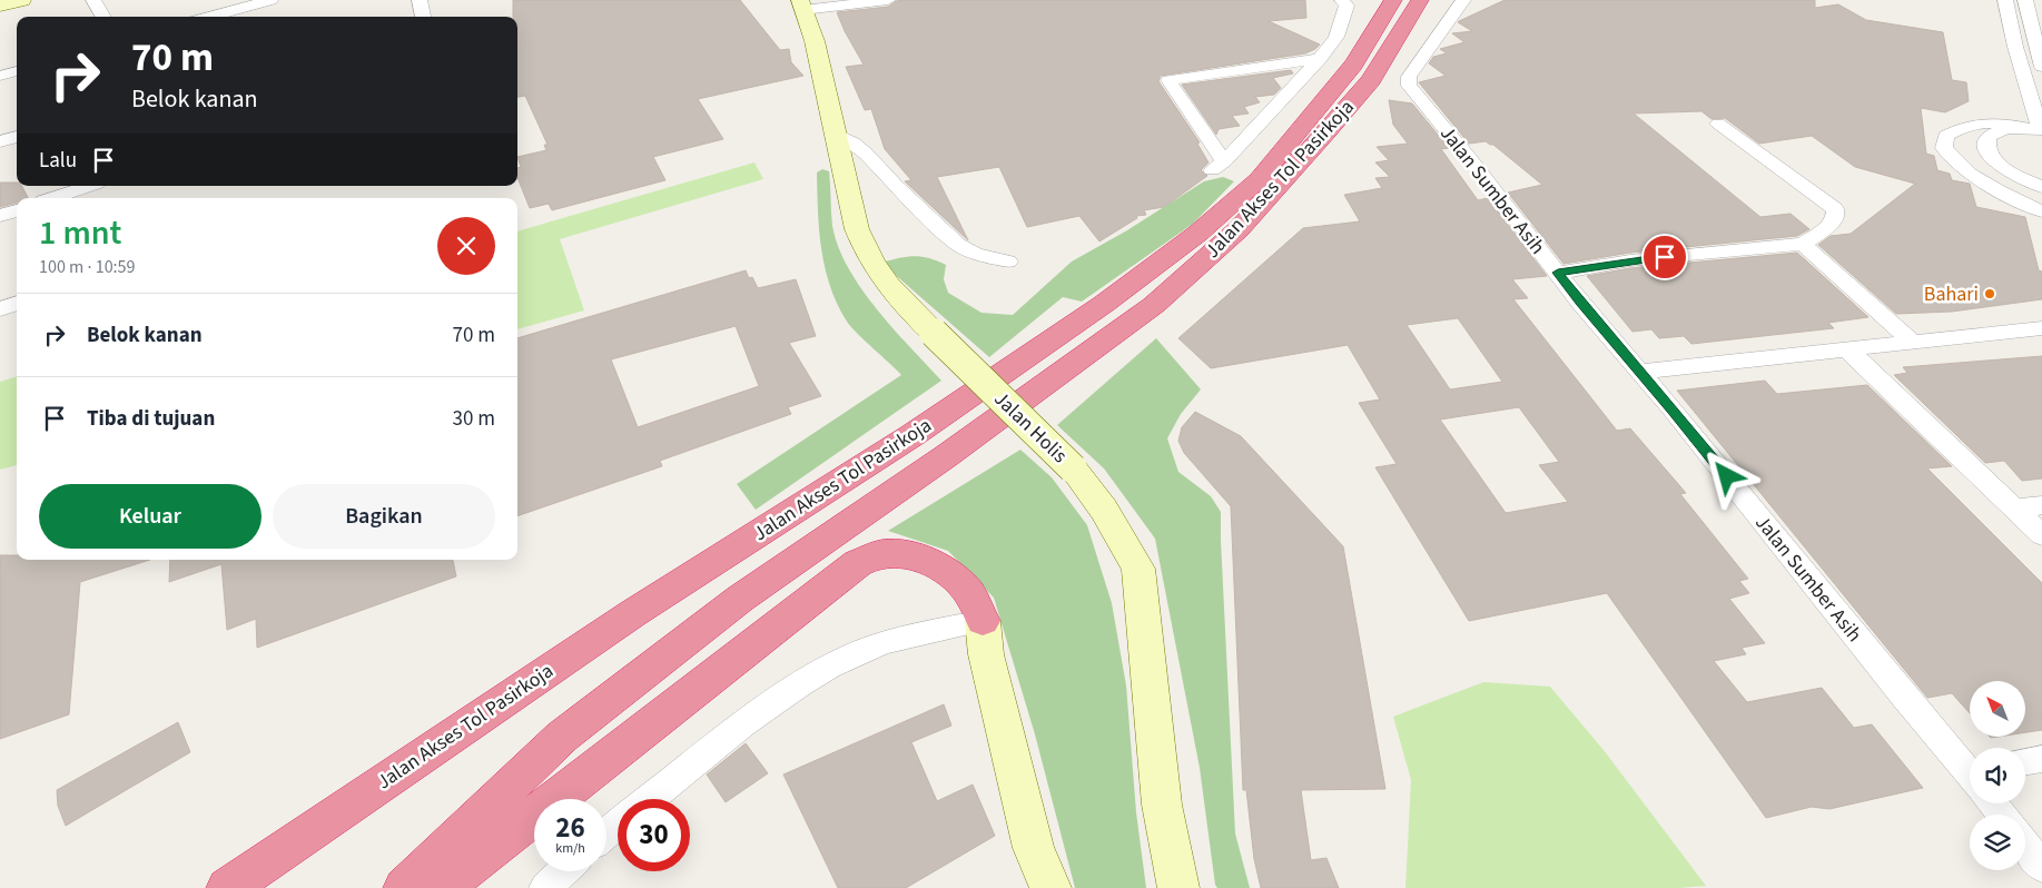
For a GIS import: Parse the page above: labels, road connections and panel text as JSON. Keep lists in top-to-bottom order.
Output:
{
  "streets": {
    "highway": ["Jalan Akses Tol Pasirkoja"],
    "street": ["Jalan Sumber Asih", "Jalan Holis"]
  },
  "places": ["Bahari"],
  "north": "top left",
  "page": {
    "turn": ["70 m", "Belok kanan"],
    "then": "Lalu",
    "heading": ["1 mnt", "100 m · 10:59"],
    "list": [
      {
        "name": "Belok kanan",
        "value": "70 m"
      },
      {
        "name": "Tiba di tujuan",
        "value": "30 m"
      }
    ],
    "buttons": ["Keluar", "Bagikan"],
    "speed": "26 km/h",
    "limit": "30"
  }
}
